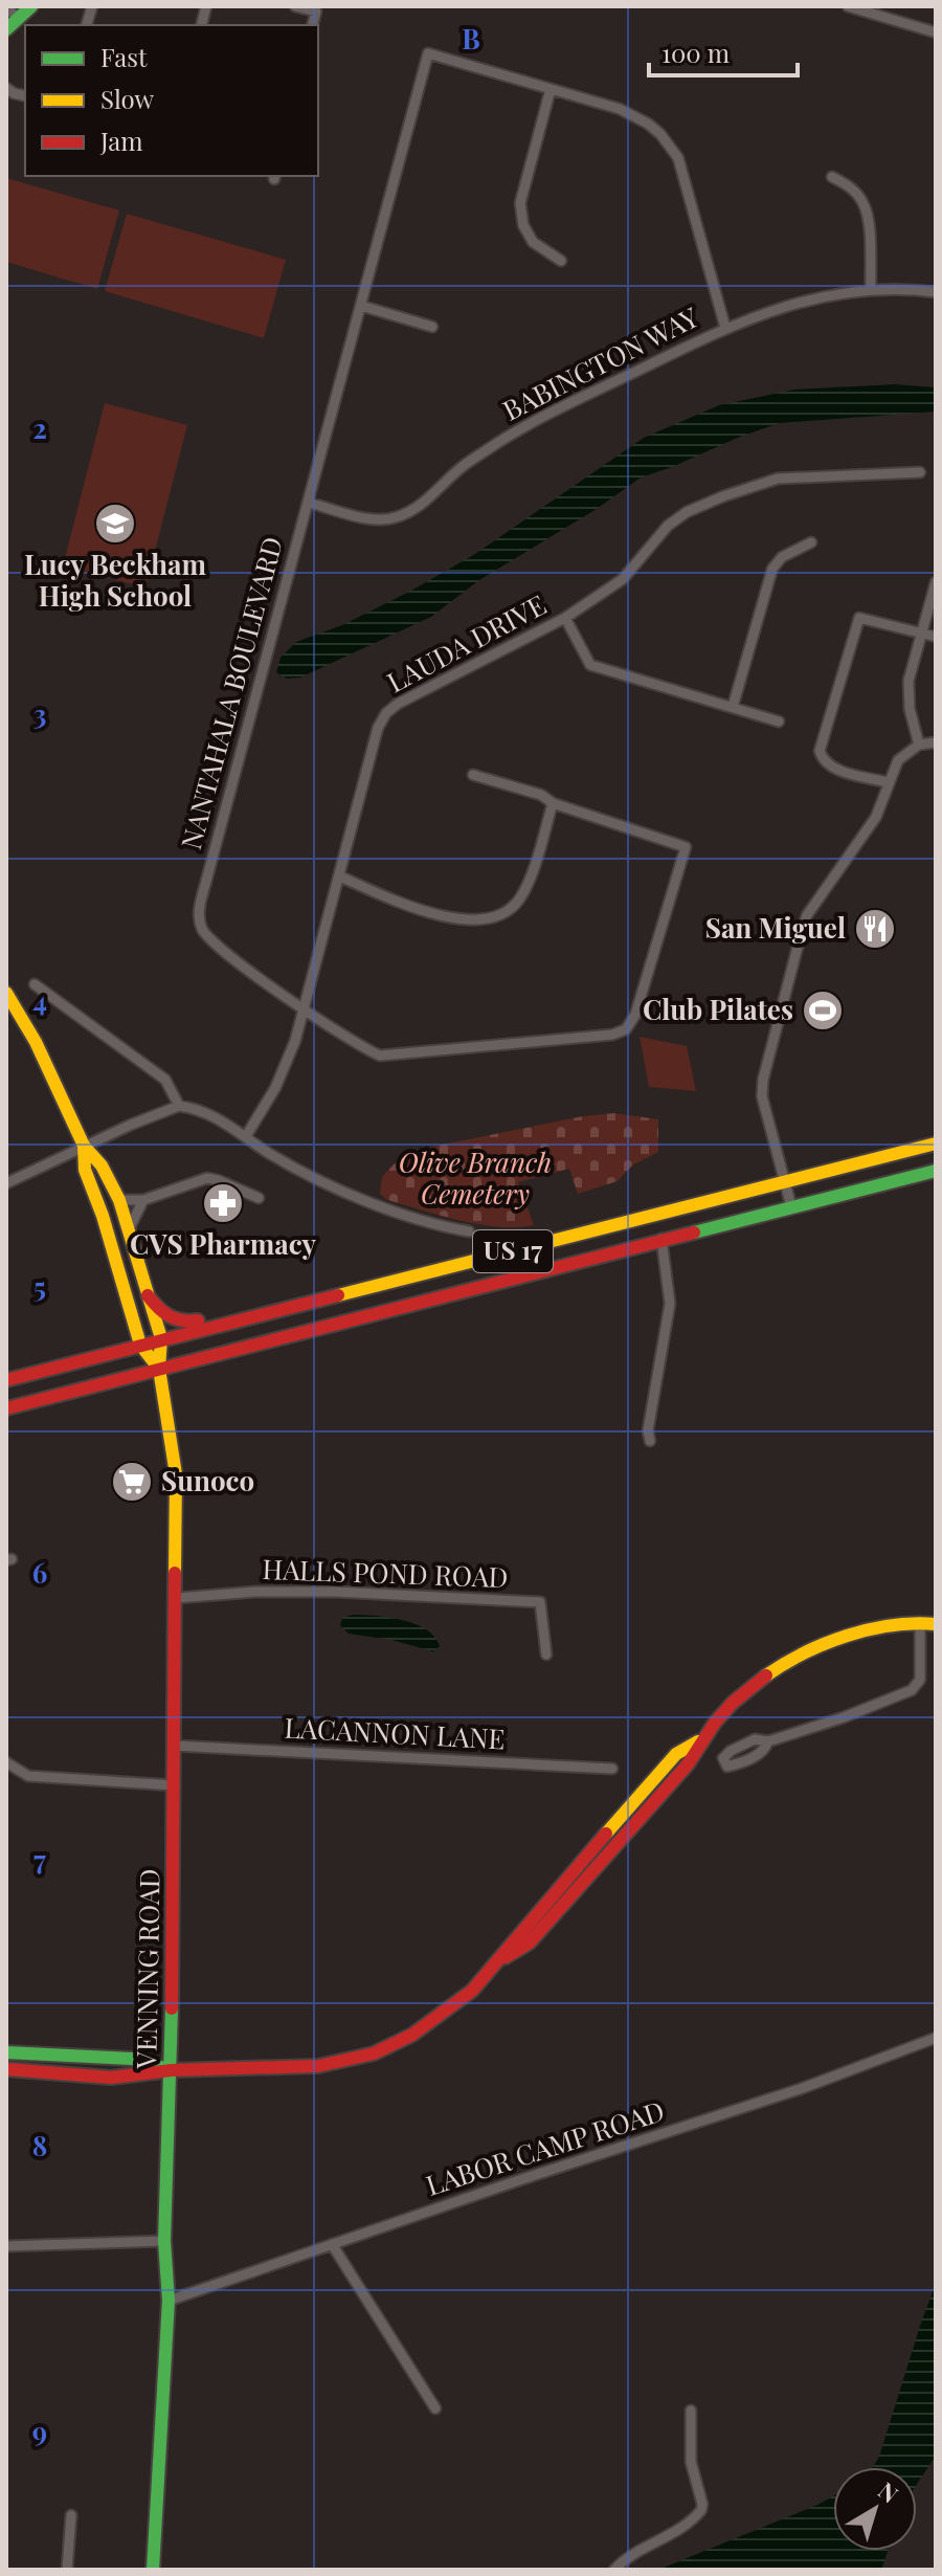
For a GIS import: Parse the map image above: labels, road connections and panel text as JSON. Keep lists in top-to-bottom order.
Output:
{
  "streets": {
    "main road": ["US 17", "VENNING ROAD"],
    "street": [
      "BABINGTON WAY",
      "LAUDA DRIVE",
      "NANTAHALA BOULEVARD",
      "HALLS POND ROAD",
      "LACANNON LANE",
      "LABOR CAMP ROAD"
    ]
  },
  "crossings": [
    ["BABINGTON WAY", "NANTAHALA BOULEVARD"],
    ["LAUDA DRIVE", "NANTAHALA BOULEVARD"],
    ["US 17", "VENNING ROAD"],
    ["HALLS POND ROAD", "VENNING ROAD"],
    ["LACANNON LANE", "VENNING ROAD"],
    ["VENNING ROAD", "LABOR CAMP ROAD"]
  ],
  "parks": ["Olive Branch Cemetery"],
  "places": {
    "school or university": ["Lucy Beckham High School"],
    "restaurant": ["San Miguel"],
    "sports": ["Club Pilates"],
    "pharmacy": ["CVS Pharmacy"],
    "supermarket": ["Sunoco"]
  },
  "legend": ["Fast", "Slow", "Jam"],
  "scale_bar": "100 m",
  "north": "top right",
  "grid": {
    "columns": ["B"],
    "rows": [
      "2",
      "3",
      "4",
      "5",
      "6",
      "7",
      "8",
      "9"
    ]
  }
}
